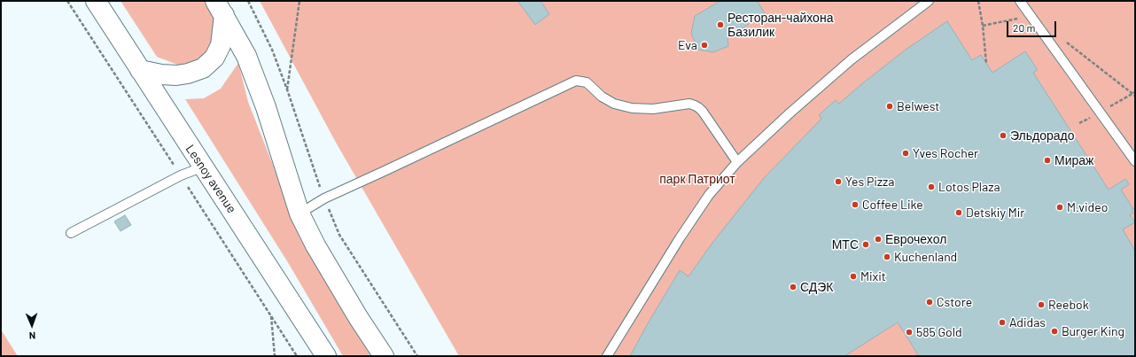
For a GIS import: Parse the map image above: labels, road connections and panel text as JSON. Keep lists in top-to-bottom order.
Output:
{
  "streets": {
    "main road": ["Lesnoy avenue"]
  },
  "parks": ["парк Патриот"],
  "places": [
    "Ресторан-чайхона Базилик",
    "Eva",
    "Belwest",
    "Эльдорадо",
    "Yves Rocher",
    "Мираж",
    "Yes Pizza",
    "Lotos Plaza",
    "Coffee Like",
    "M.video",
    "Detskiy Mir",
    "Еврочехол",
    "МТС",
    "Kuchenland",
    "Mixit",
    "СДЭК",
    "Cstore",
    "Reebok",
    "Adidas",
    "Burger King",
    "585 Gold"
  ],
  "scale_bar": "20 m",
  "north": "bottom"
}
